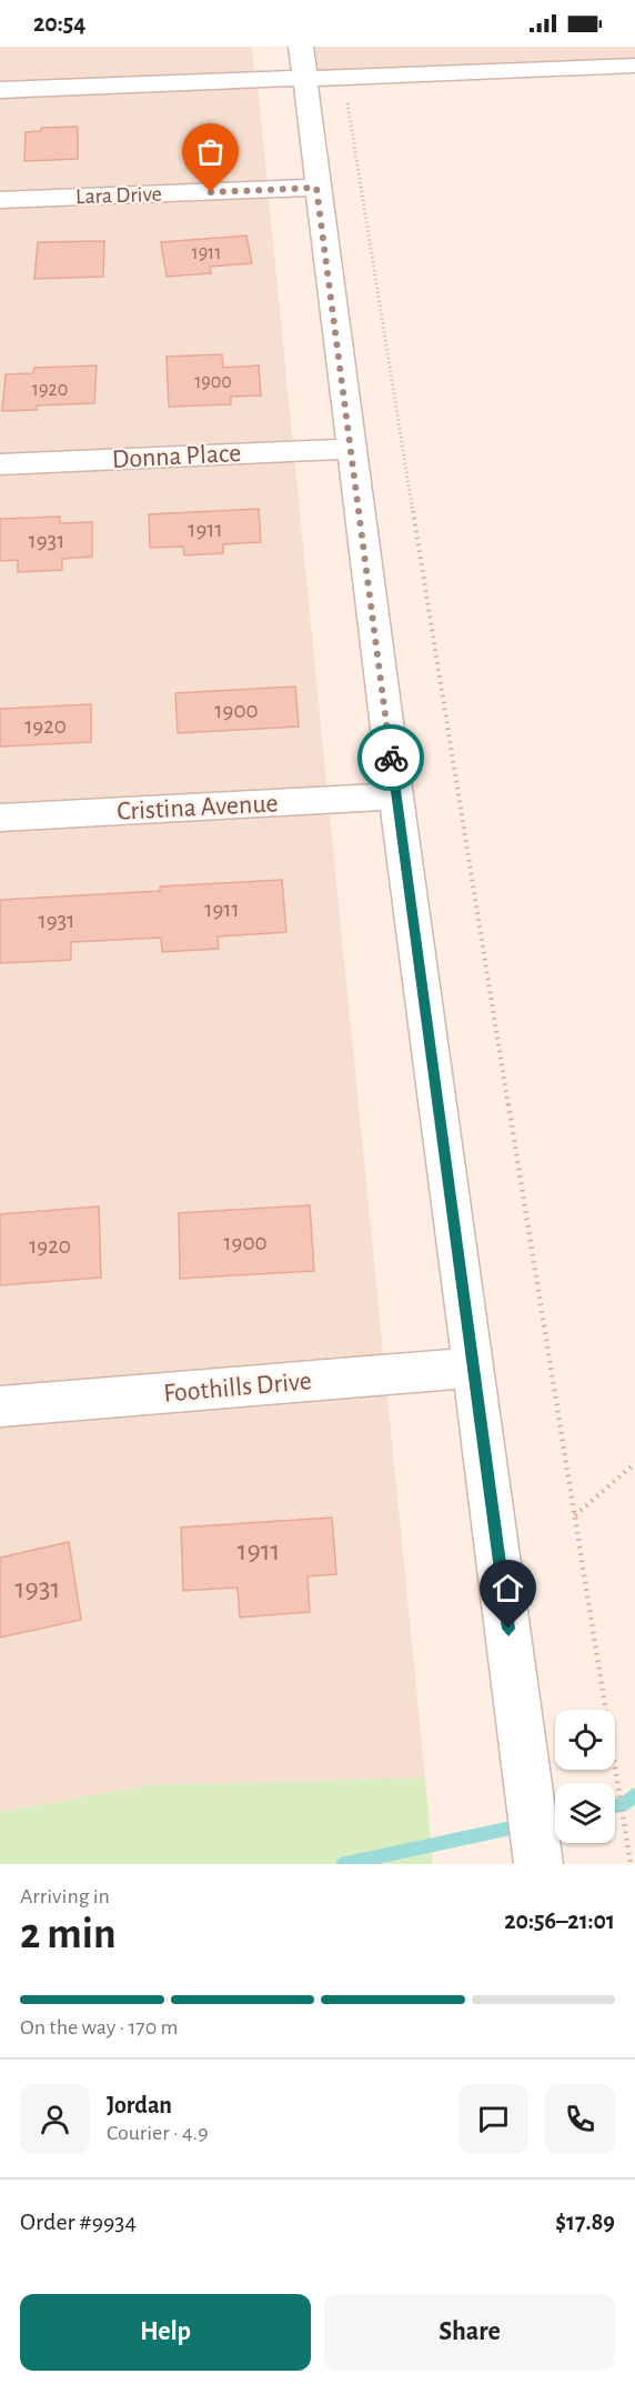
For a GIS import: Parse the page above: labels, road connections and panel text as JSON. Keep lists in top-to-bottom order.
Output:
{
  "streets": {
    "street": [
      "Lara Drive",
      "Donna Place",
      "Cristina Avenue",
      "Foothills Drive"
    ]
  },
  "house_numbers": [
    "1911",
    "1900",
    "1920",
    "1911",
    "1931",
    "1900",
    "1920",
    "1911",
    "1931",
    "1900",
    "1920",
    "1911",
    "1931"
  ],
  "page": {
    "status": "20:54",
    "heading": ["2 min", "Arriving in", "20:56–21:01"],
    "panel": [
      "Jordan",
      "Courier · 4.9",
      "Order #9934",
      "$17.89"
    ],
    "bar": "On the way · 170 m",
    "buttons": ["Help", "Share"]
  }
}
